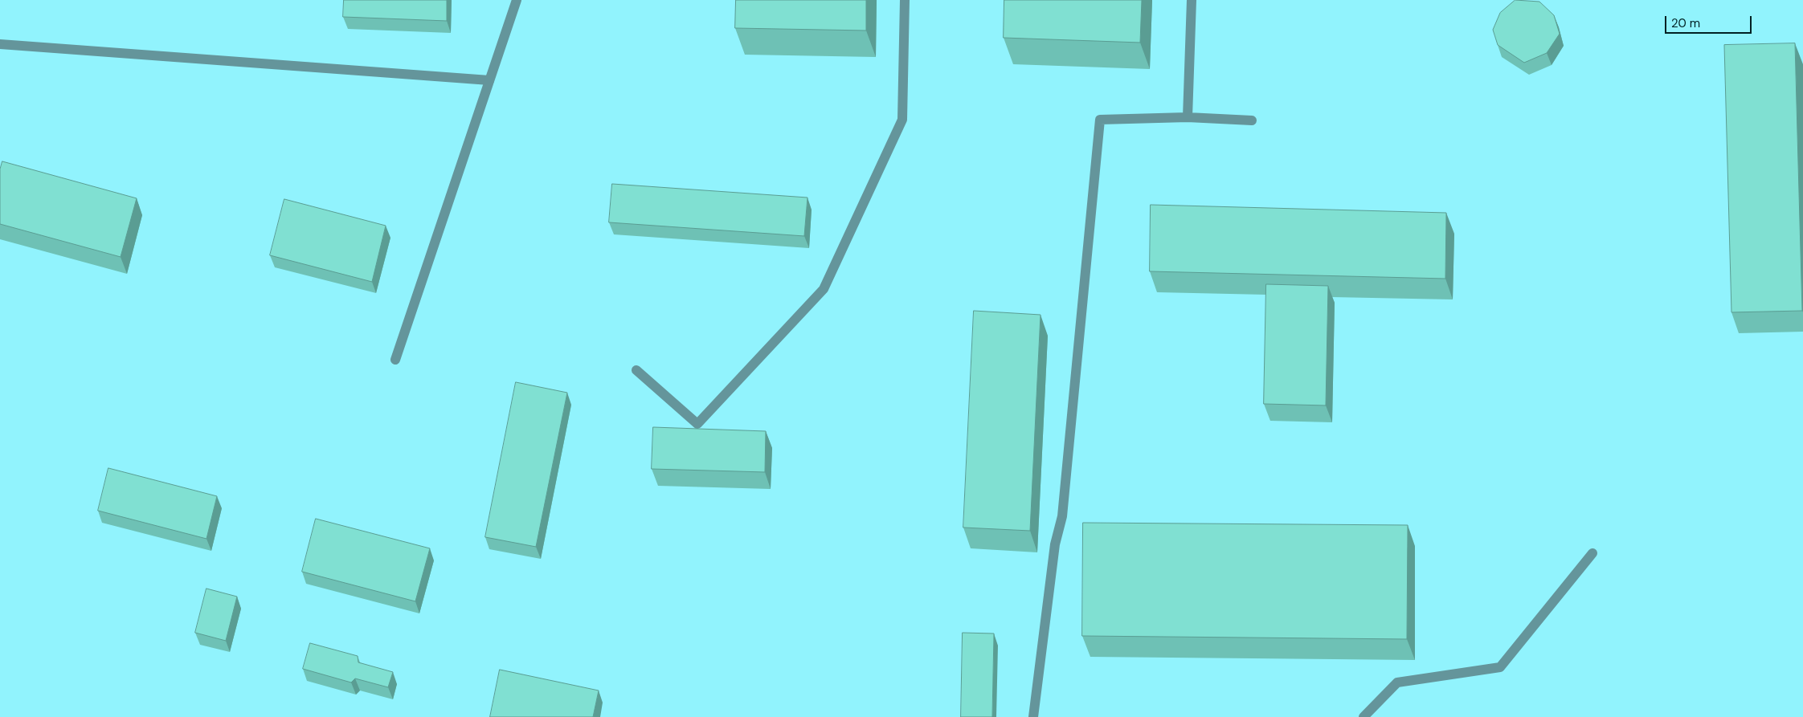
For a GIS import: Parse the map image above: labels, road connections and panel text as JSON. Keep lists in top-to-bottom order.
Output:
{
  "scale_bar": "20 m"
}
